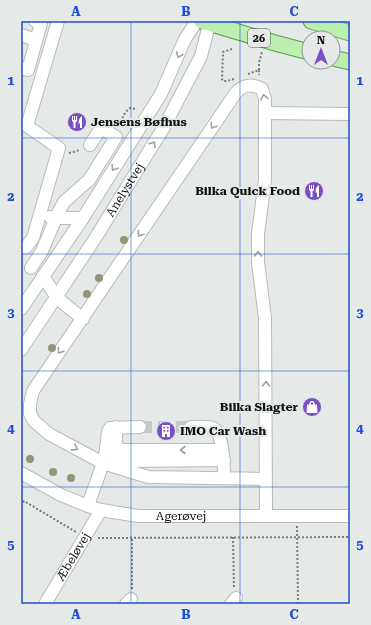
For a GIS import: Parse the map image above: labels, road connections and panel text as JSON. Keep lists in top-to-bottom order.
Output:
{
  "streets": {
    "main road": ["26"],
    "street": ["Anelystvej", "Agerøvej", "Æbeløvej"]
  },
  "crossings": [
    ["26", "Anelystvej"],
    ["Agerøvej", "Æbeløvej"]
  ],
  "places": {
    "restaurant": ["Jensens Bøfhus", "Bilka Quick Food"],
    "shop": ["Bilka Slagter"],
    "building": ["IMO Car Wash"]
  },
  "north": "top",
  "grid": {
    "columns": ["A", "B", "C"],
    "rows": [
      "1",
      "2",
      "3",
      "4",
      "5"
    ]
  }
}
